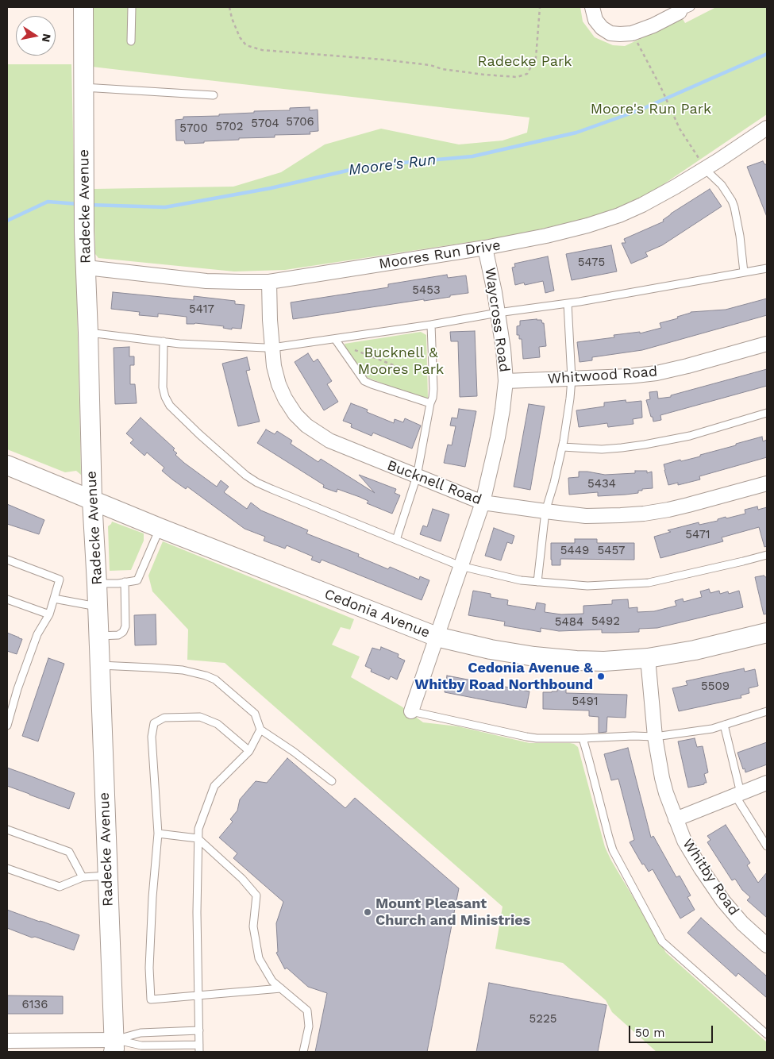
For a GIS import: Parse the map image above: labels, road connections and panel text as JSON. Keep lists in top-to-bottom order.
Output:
{
  "streets": {
    "street": [
      "Radecke Avenue",
      "Moores Run Drive",
      "Waycross Road",
      "Whitwood Road",
      "Bucknell Road",
      "Cedonia Avenue",
      "Whitby Road"
    ]
  },
  "crossings": [
    ["Radecke Avenue", "Moores Run Drive"],
    ["Radecke Avenue", "Cedonia Avenue"],
    ["Moores Run Drive", "Waycross Road"],
    ["Moores Run Drive", "Bucknell Road"],
    ["Waycross Road", "Whitwood Road"],
    ["Waycross Road", "Bucknell Road"],
    ["Waycross Road", "Cedonia Avenue"],
    ["Cedonia Avenue", "Whitby Road"]
  ],
  "water": ["Moore's Run"],
  "parks": ["Radecke Park", "Moore's Run Park", "Bucknell & Moores Park"],
  "places": ["Cedonia Avenue & Whitby Road Northbound", "Mount Pleasant Church and Ministries"],
  "house_numbers": [
    "5706",
    "5704",
    "5702",
    "5700",
    "5475",
    "5453",
    "5417",
    "5434",
    "5471",
    "5449",
    "5457",
    "5492",
    "5484",
    "5509",
    "5491",
    "6136",
    "5225"
  ],
  "scale_bar": "50 m",
  "north": "right"
}
